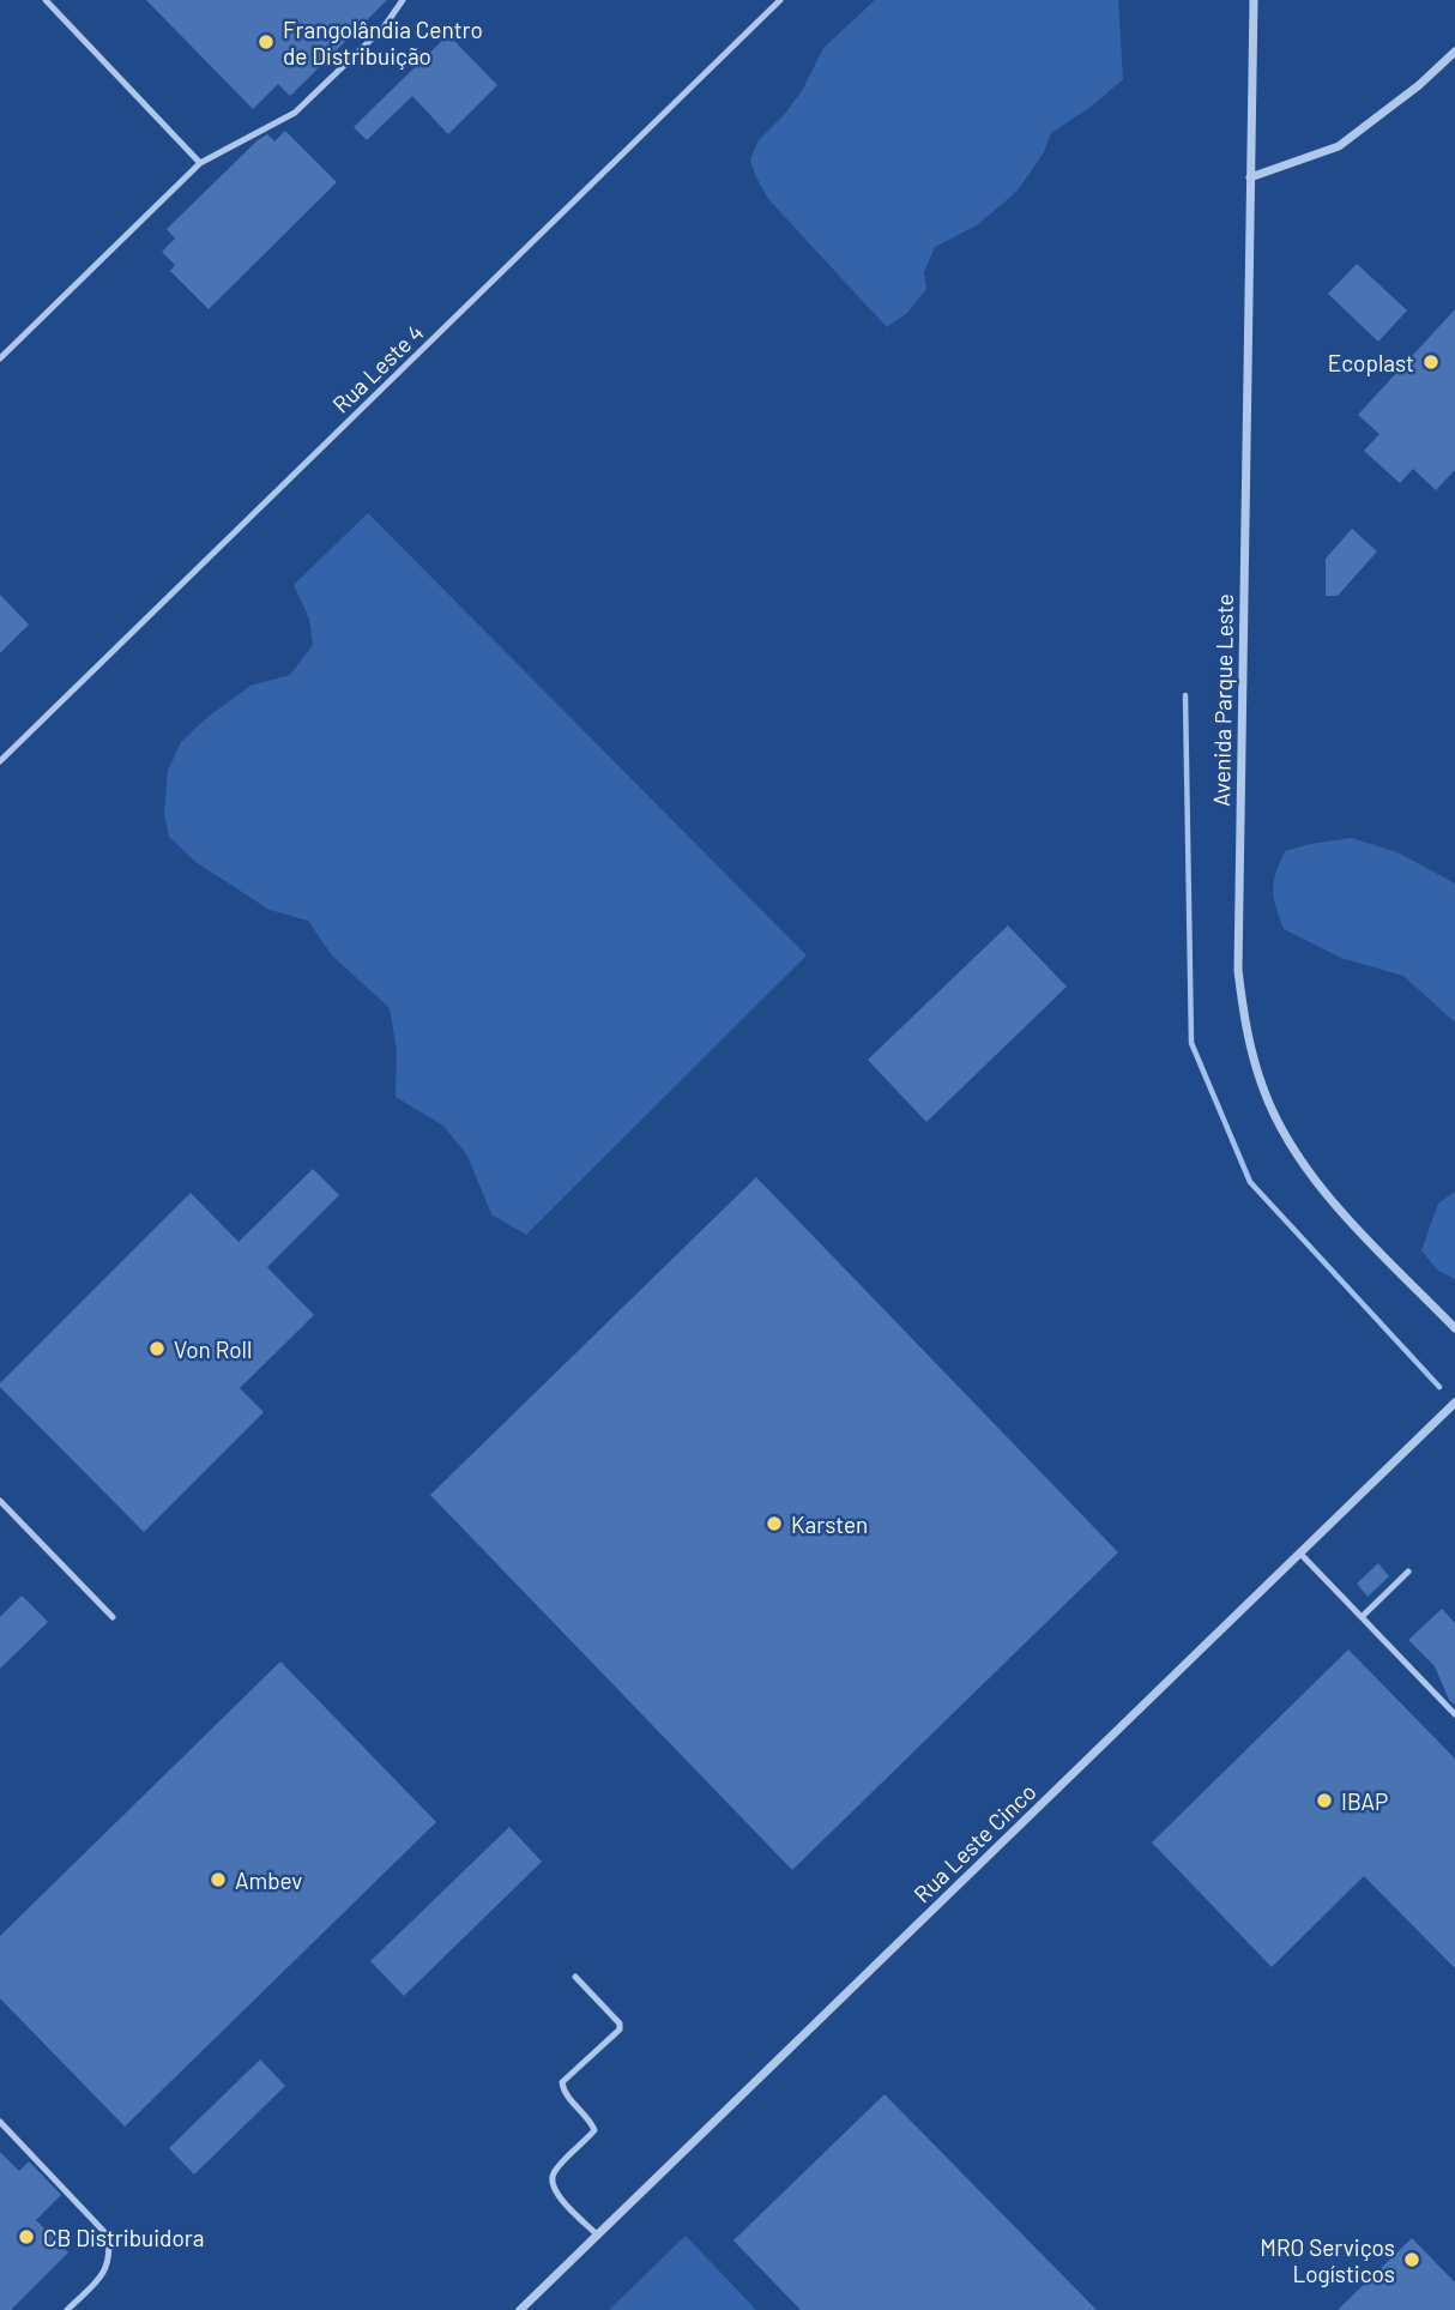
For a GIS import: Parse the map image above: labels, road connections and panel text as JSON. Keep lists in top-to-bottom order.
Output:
{
  "streets": {
    "street": ["Avenida Parque Leste", "Rua Leste Cinco"],
    "lane": ["Rua Leste 4"]
  },
  "places": [
    "Frangolândia Centro de Distribuição",
    "Ecoplast",
    "Von Roll",
    "Karsten",
    "IBAP",
    "Ambev",
    "CB Distribuidora",
    "MRO Serviços Logísticos"
  ]
}
